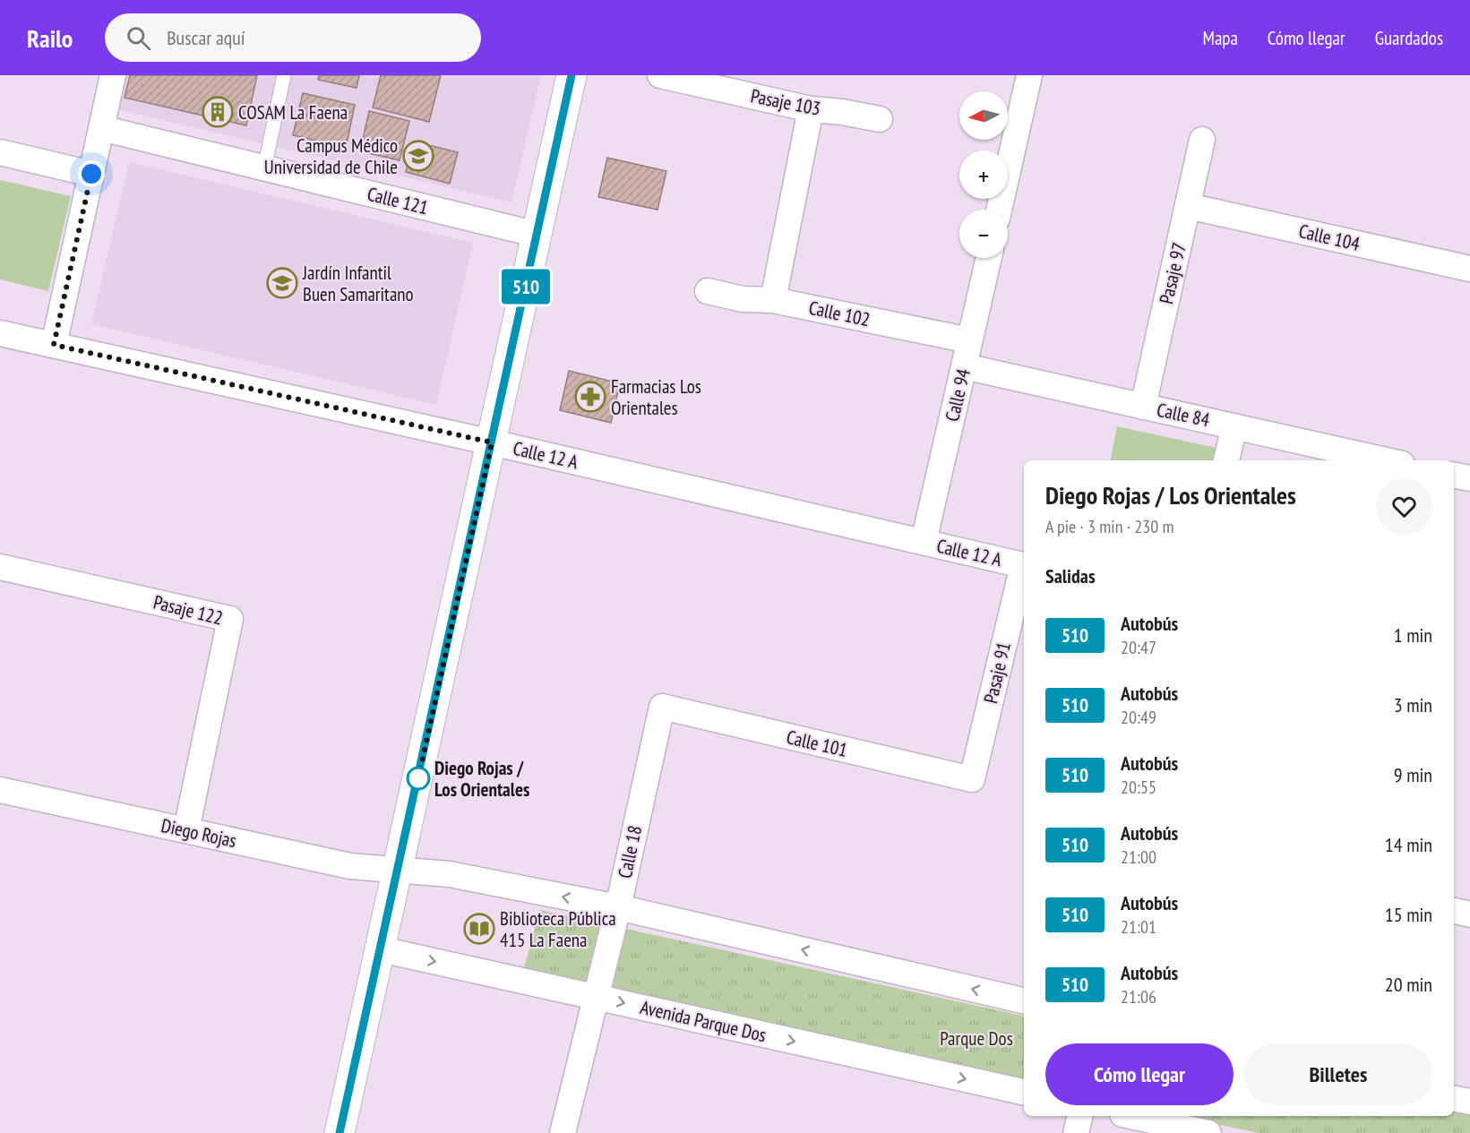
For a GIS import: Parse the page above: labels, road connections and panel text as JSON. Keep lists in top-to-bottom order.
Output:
{
  "streets": {
    "street": [
      "Pasaje 103",
      "Calle 121",
      "Calle 104",
      "Pasaje 97",
      "Calle 102",
      "Calle 94",
      "Calle 84",
      "Calle 12 A",
      "Pasaje 122",
      "Pasaje 91",
      "Calle 101",
      "Diego Rojas",
      "Calle 18",
      "Avenida Parque Dos"
    ]
  },
  "crossings": [
    ["Calle 104", "Pasaje 97"],
    ["Pasaje 97", "Calle 84"],
    ["Calle 102", "Calle 94"],
    ["Calle 94", "Calle 84"],
    ["Calle 94", "Calle 12 A"],
    ["Pasaje 122", "Diego Rojas"],
    ["Pasaje 91", "Calle 101"],
    ["Calle 101", "Calle 18"],
    ["Calle 18", "Avenida Parque Dos"]
  ],
  "parks": ["Parque Dos"],
  "places": {
    "building": ["COSAM La Faena"],
    "school or university": ["Campus Médico Universidad de Chile", "Jardín Infantil Buen Samaritano"],
    "pharmacy": ["Farmacias Los Orientales"],
    "other": ["Diego Rojas / Los Orientales"],
    "library": ["Biblioteca Pública 415 La Faena"]
  },
  "lines": ["bus line 510"],
  "north": "left",
  "page": {
    "header": "Railo",
    "search": "Buscar aquí",
    "nav": ["Mapa", "Cómo llegar", "Guardados"],
    "on_map": "510",
    "map_buttons": ["+", "−"],
    "heading": [
      ["Diego Rojas / Los Orientales", "A pie · 3 min · 230 m"],
      "Salidas"
    ],
    "list": [
      {
        "mark": "510",
        "name": "Autobús",
        "note": "20:47",
        "value": "1 min"
      },
      {
        "mark": "510",
        "name": "Autobús",
        "note": "20:49",
        "value": "3 min"
      },
      {
        "mark": "510",
        "name": "Autobús",
        "note": "20:55",
        "value": "9 min"
      },
      {
        "mark": "510",
        "name": "Autobús",
        "note": "21:00",
        "value": "14 min"
      },
      {
        "mark": "510",
        "name": "Autobús",
        "note": "21:01",
        "value": "15 min"
      },
      {
        "mark": "510",
        "name": "Autobús",
        "note": "21:06",
        "value": "20 min"
      }
    ],
    "buttons": ["Cómo llegar", "Billetes"]
  }
}
